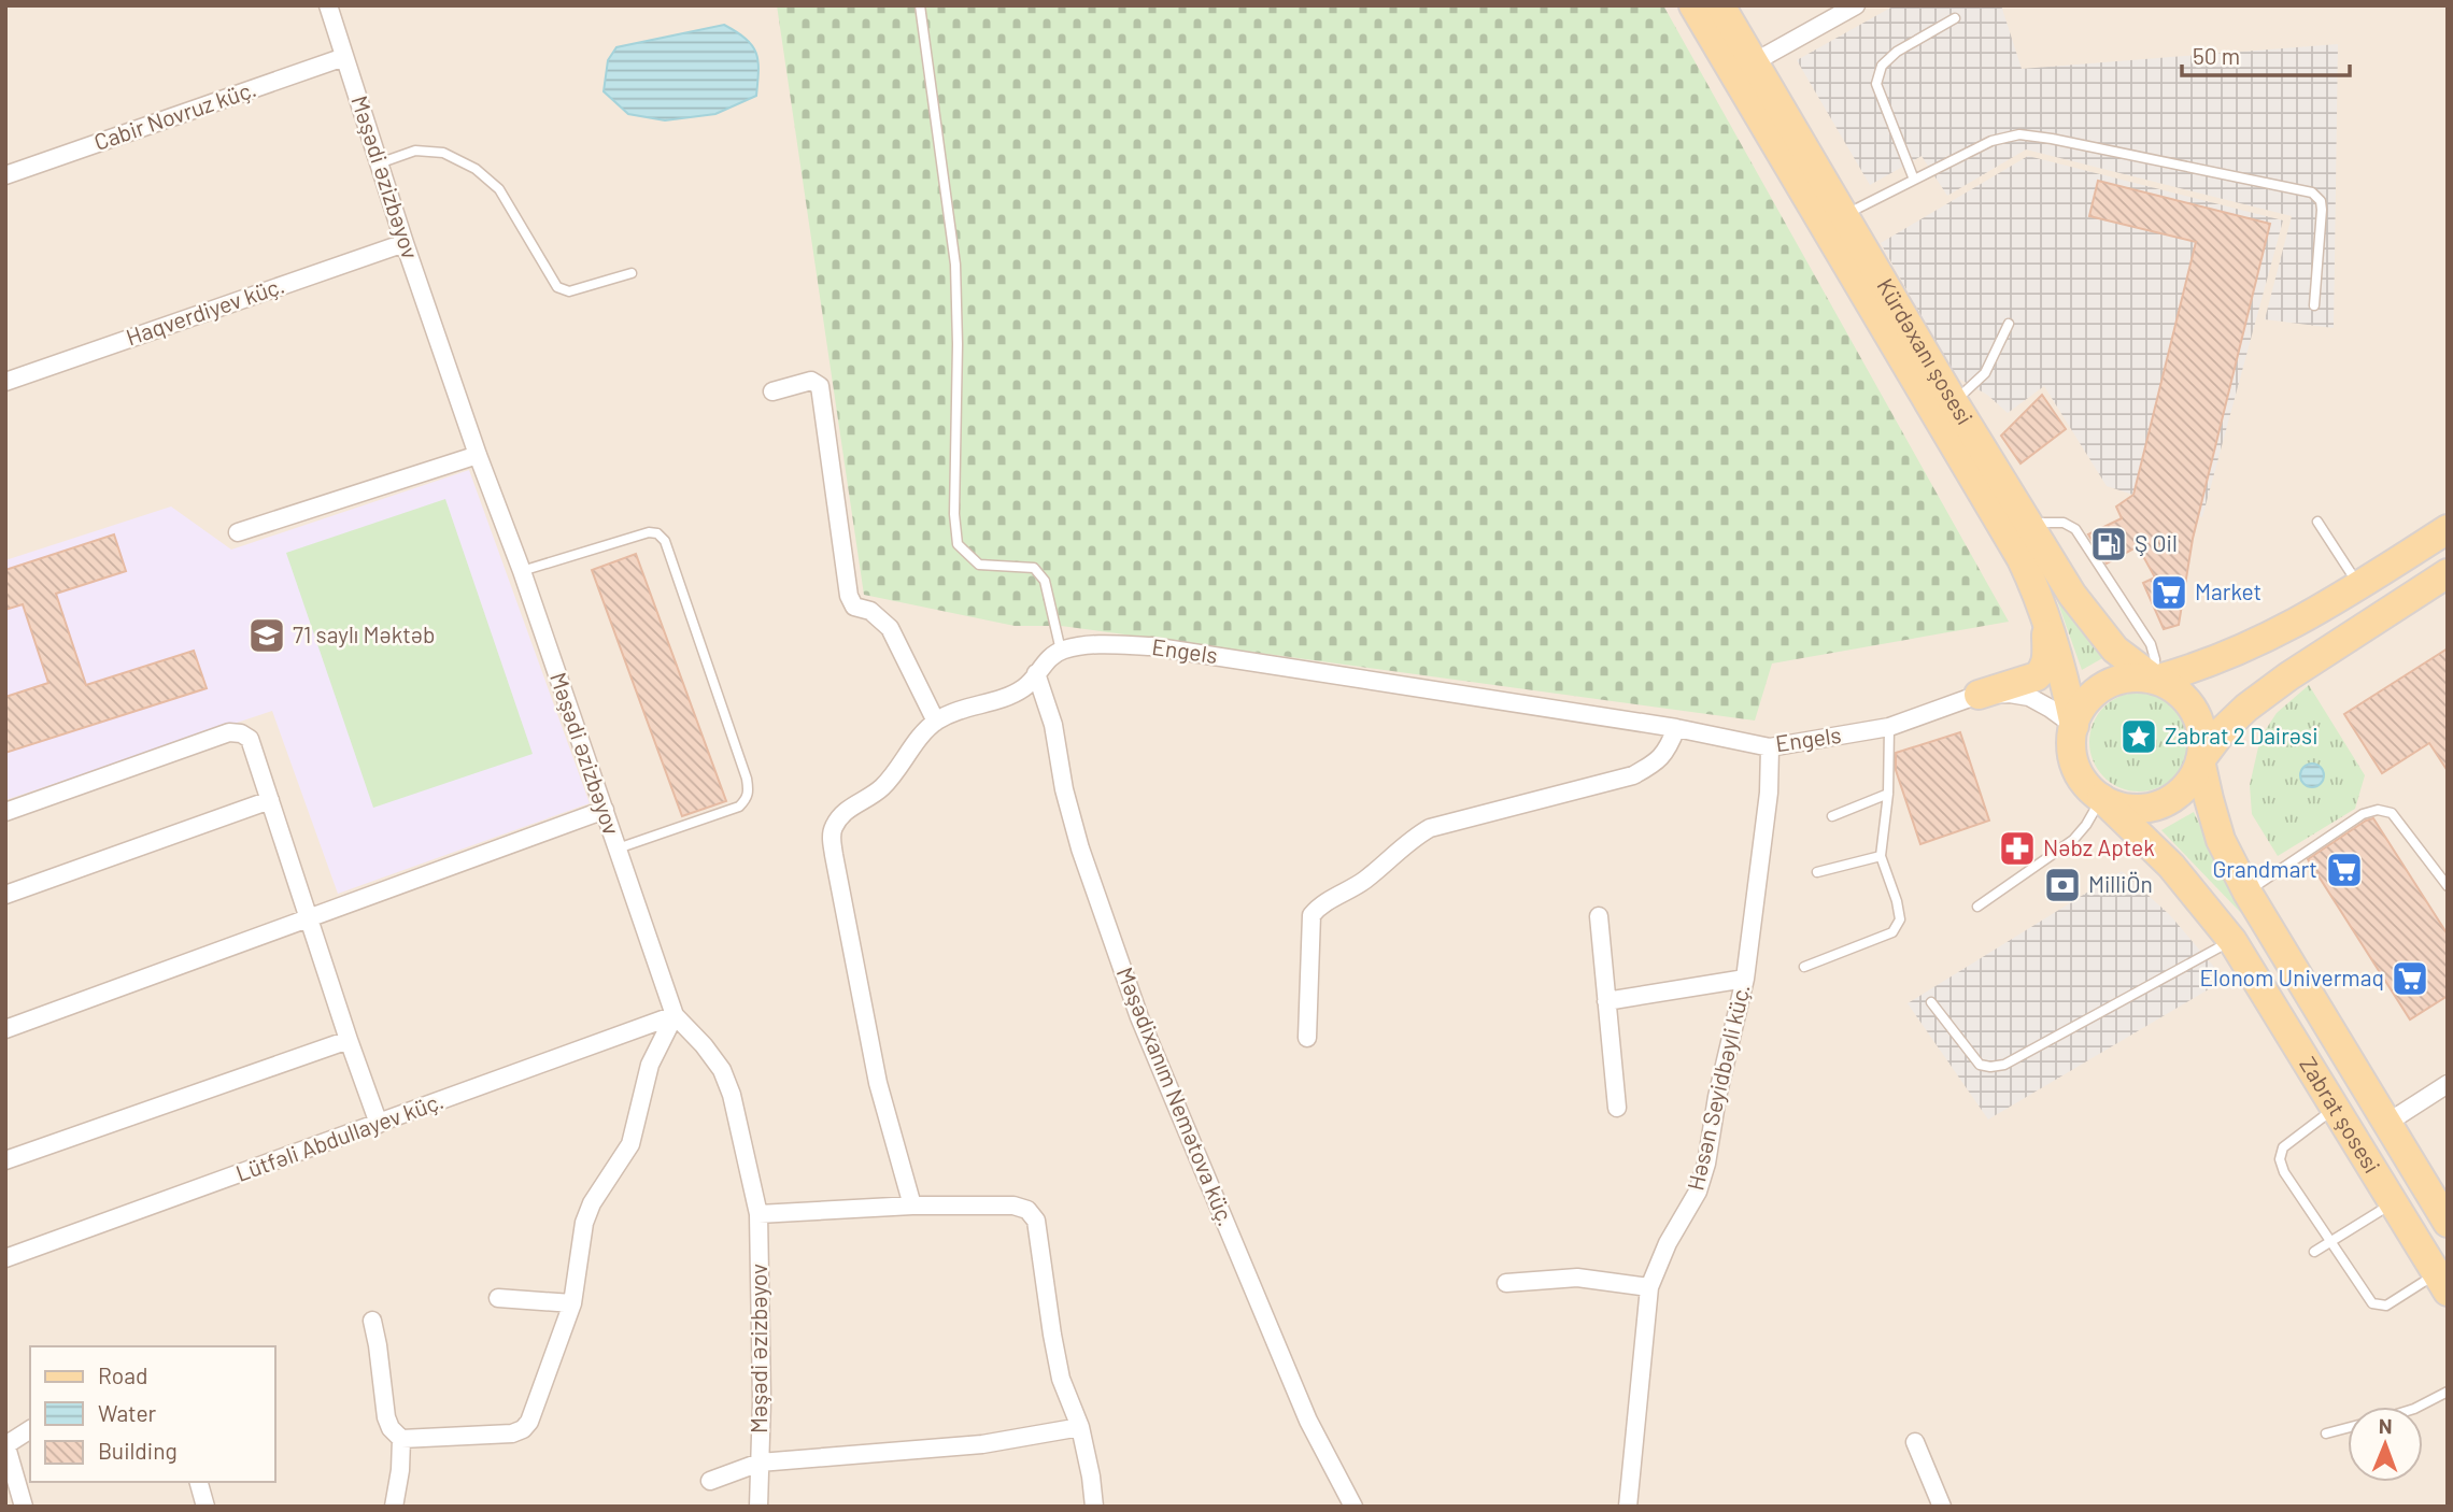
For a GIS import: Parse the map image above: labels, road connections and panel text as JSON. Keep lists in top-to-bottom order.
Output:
{
  "streets": {
    "main road": ["Kürdəxanı şosesi", "Zabrat şosesi"],
    "street": [
      "Cabir Novruz küç.",
      "Məşədi Əzizbəyov",
      "Haqverdiyev küç.",
      "Engels",
      "Həsən Seyidbəyli küç.",
      "Məşədixanım Nemətova küç.",
      "Lütfəli Abdullayev küç."
    ]
  },
  "crossings": [
    ["Cabir Novruz küç.", "Məşədi Əzizbəyov"],
    ["Məşədi Əzizbəyov", "Haqverdiyev küç."],
    ["Məşədi Əzizbəyov", "Lütfəli Abdullayev küç."],
    ["Kürdəxanı şosesi", "Engels"],
    ["Kürdəxanı şosesi", "Zabrat şosesi"],
    ["Engels", "Həsən Seyidbəyli küç."],
    ["Engels", "Zabrat şosesi"]
  ],
  "places": {
    "fuel station": ["Ş Oil"],
    "supermarket": ["Market", "Grandmart", "Elonom Univermaq"],
    "school or university": ["71 saylı Məktəb"],
    "place": ["Zabrat 2 Dairəsi"],
    "pharmacy": ["Nəbz Aptek"],
    "bank": ["MilliÖn"]
  },
  "legend": ["Road", "Water", "Building"],
  "scale_bar": "50 m",
  "north": "top"
}
